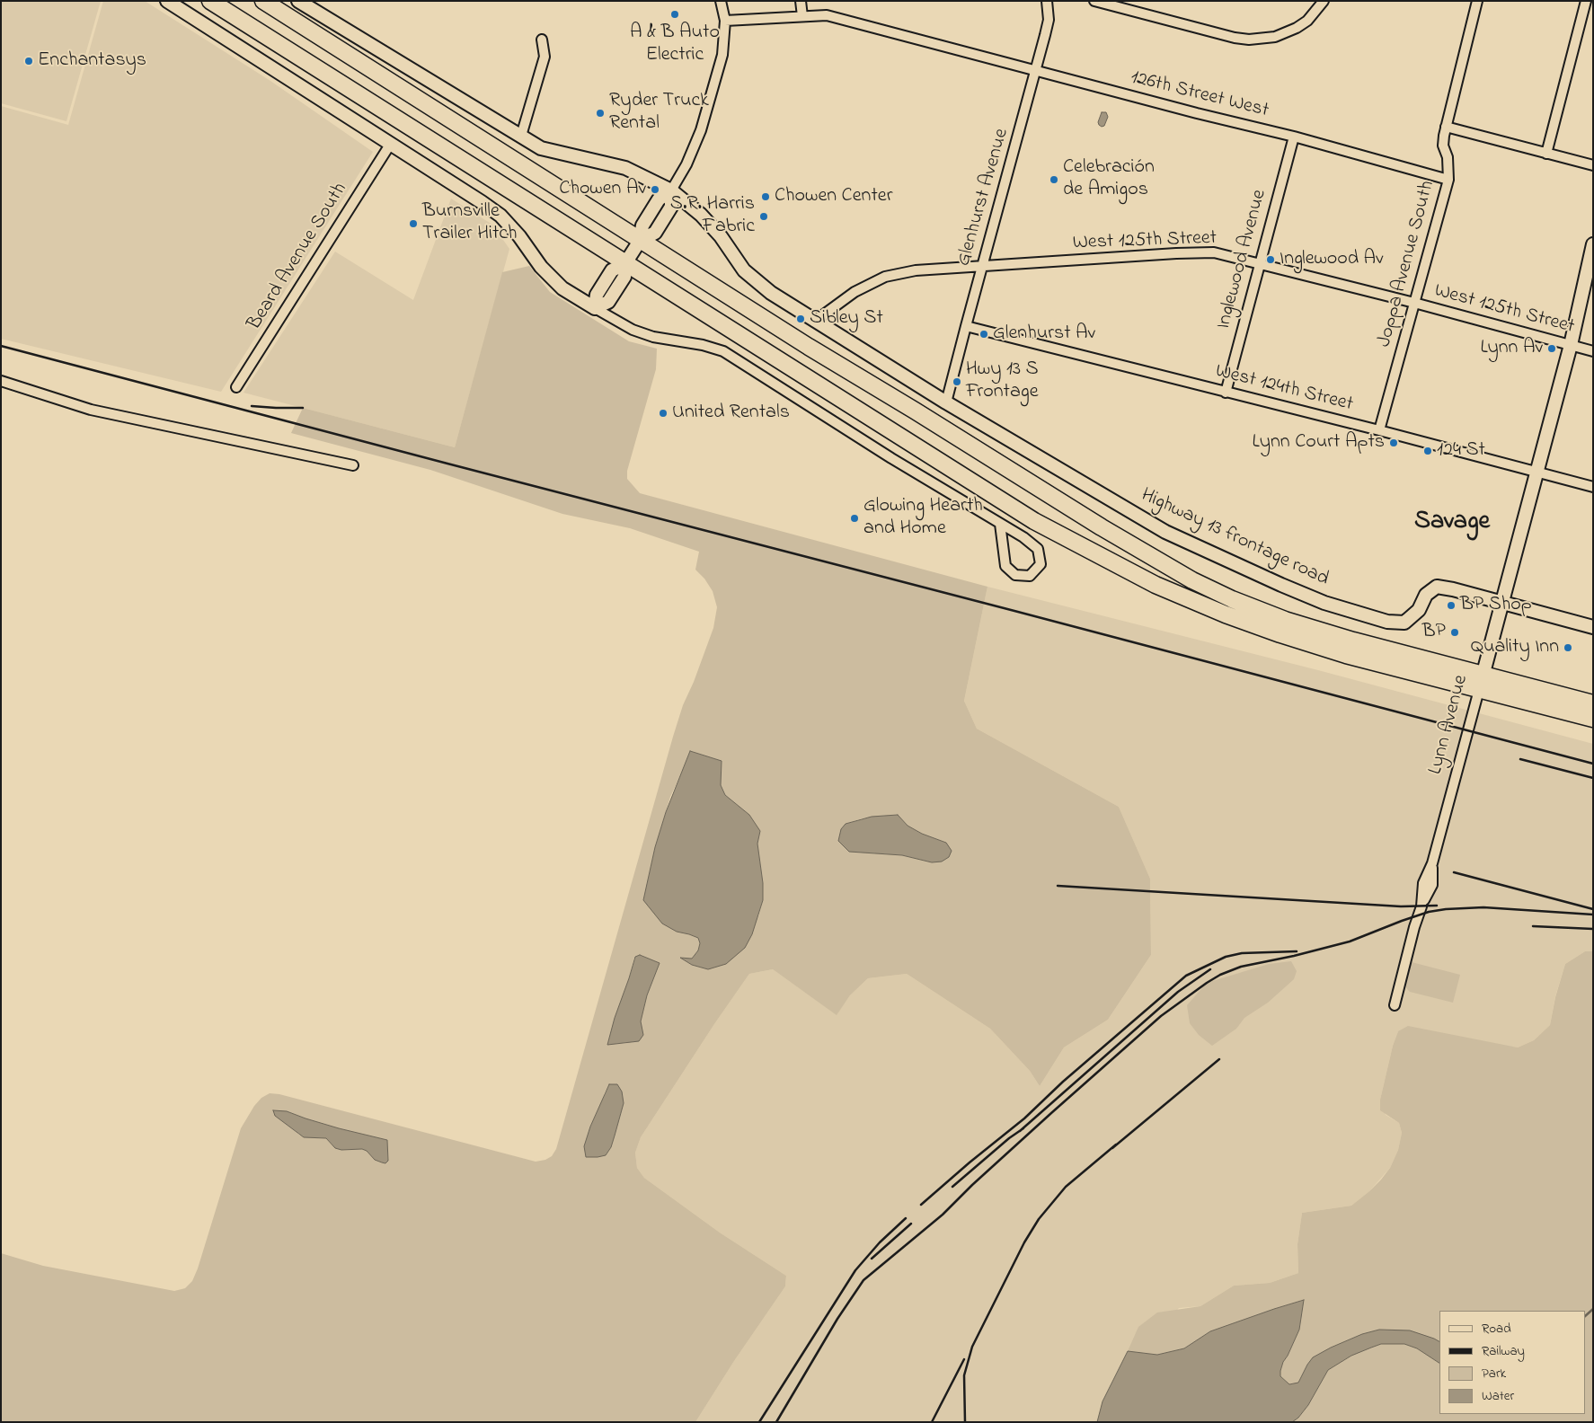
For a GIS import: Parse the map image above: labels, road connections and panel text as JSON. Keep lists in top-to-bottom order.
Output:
{
  "streets": {
    "street": [
      "126th Street West",
      "Glenhurst Avenue",
      "West 125th Street",
      "Beard Avenue South",
      "Inglewood Avenue",
      "Joppa Avenue South",
      "West 124th Street",
      "Highway 13 frontage road",
      "Lynn Avenue"
    ]
  },
  "crossings": [
    ["126th Street West", "Glenhurst Avenue"],
    ["126th Street West", "Inglewood Avenue"],
    ["126th Street West", "Joppa Avenue South"],
    ["Glenhurst Avenue", "West 125th Street"],
    ["Glenhurst Avenue", "West 124th Street"],
    ["Glenhurst Avenue", "Highway 13 frontage road"],
    ["West 125th Street", "Inglewood Avenue"],
    ["West 125th Street", "Joppa Avenue South"],
    ["West 125th Street", "Lynn Avenue"],
    ["Inglewood Avenue", "West 124th Street"],
    ["Joppa Avenue South", "West 124th Street"],
    ["West 124th Street", "Lynn Avenue"],
    ["Highway 13 frontage road", "Lynn Avenue"]
  ],
  "districts": ["Savage"],
  "places": [
    "A & B Auto Electric",
    "Enchantasys",
    "Ryder Truck Rental",
    "Celebración de Amigos",
    "Chowen Av",
    "Chowen Center",
    "S.R. Harris Fabric",
    "Burnsville Trailer Hitch",
    "Inglewood Av",
    "Sibley St",
    "Glenhurst Av",
    "Lynn Av",
    "Hwy 13 S Frontage",
    "United Rentals",
    "Lynn Court Apts",
    "124 St",
    "Glowing Hearth and Home",
    "BP Shop",
    "BP",
    "Quality Inn"
  ],
  "legend": [
    "Road",
    "Railway",
    "Park",
    "Water"
  ]
}
